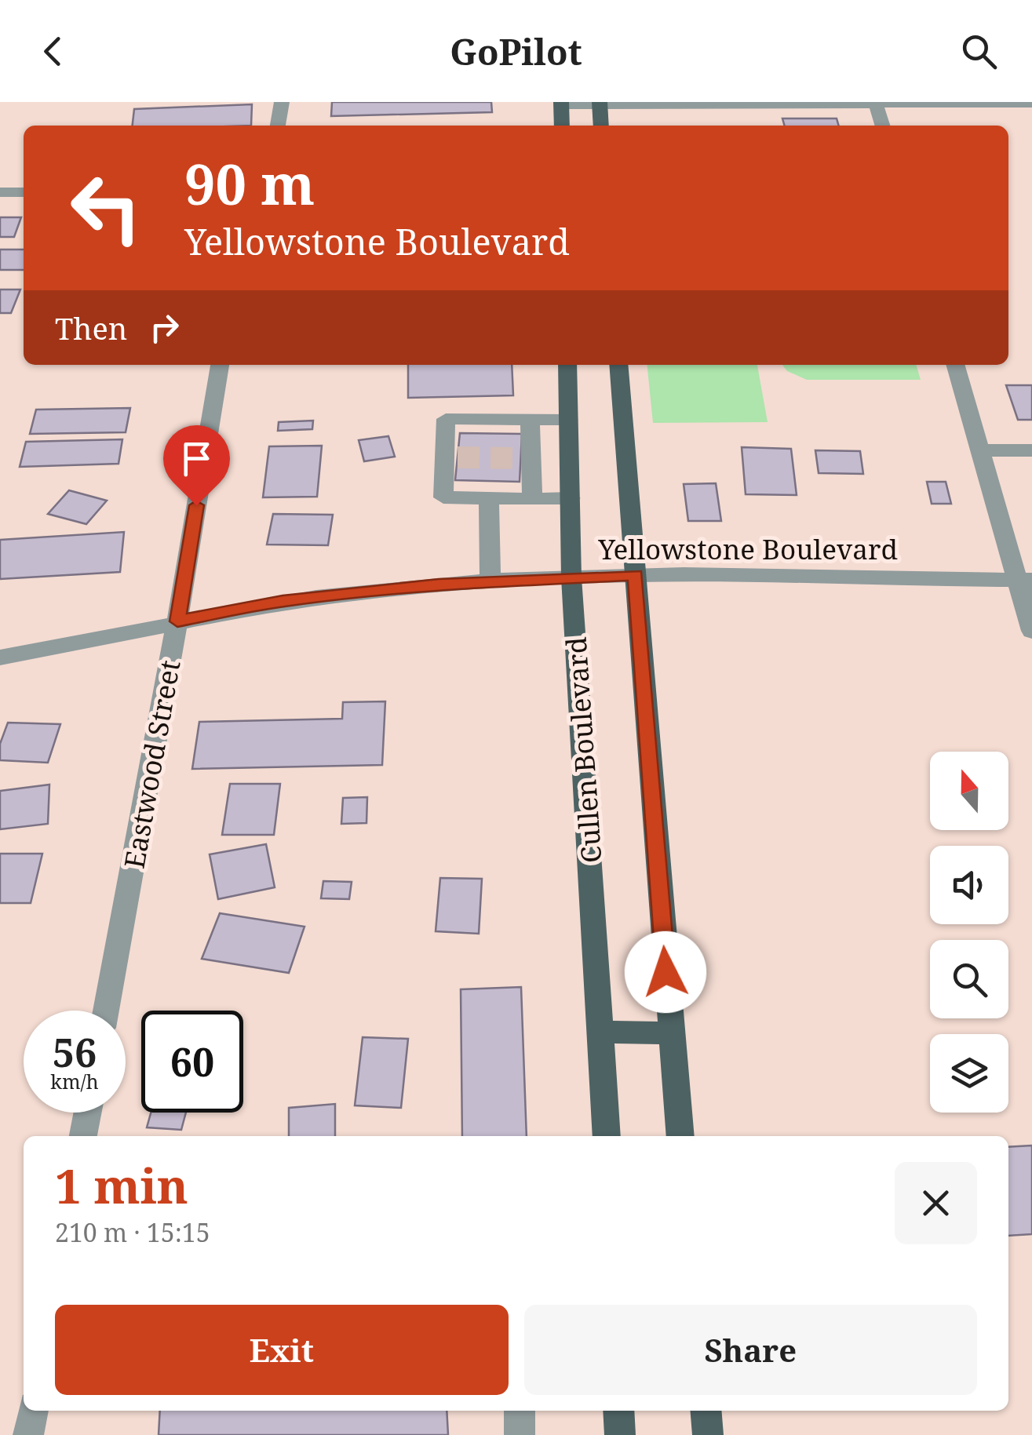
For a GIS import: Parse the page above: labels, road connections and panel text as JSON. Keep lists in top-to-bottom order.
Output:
{
  "streets": {
    "main road": ["Cullen Boulevard"],
    "street": ["Yellowstone Boulevard", "Eastwood Street"]
  },
  "crossings": [
    ["Yellowstone Boulevard", "Cullen Boulevard"],
    ["Yellowstone Boulevard", "Eastwood Street"]
  ],
  "north": "top",
  "page": {
    "header": "GoPilot",
    "turn": ["90 m", "Yellowstone Boulevard"],
    "then": "Then",
    "speed": "56 km/h",
    "limit": "60",
    "heading": ["1 min", "210 m · 15:15"],
    "buttons": ["Exit", "Share"]
  }
}
